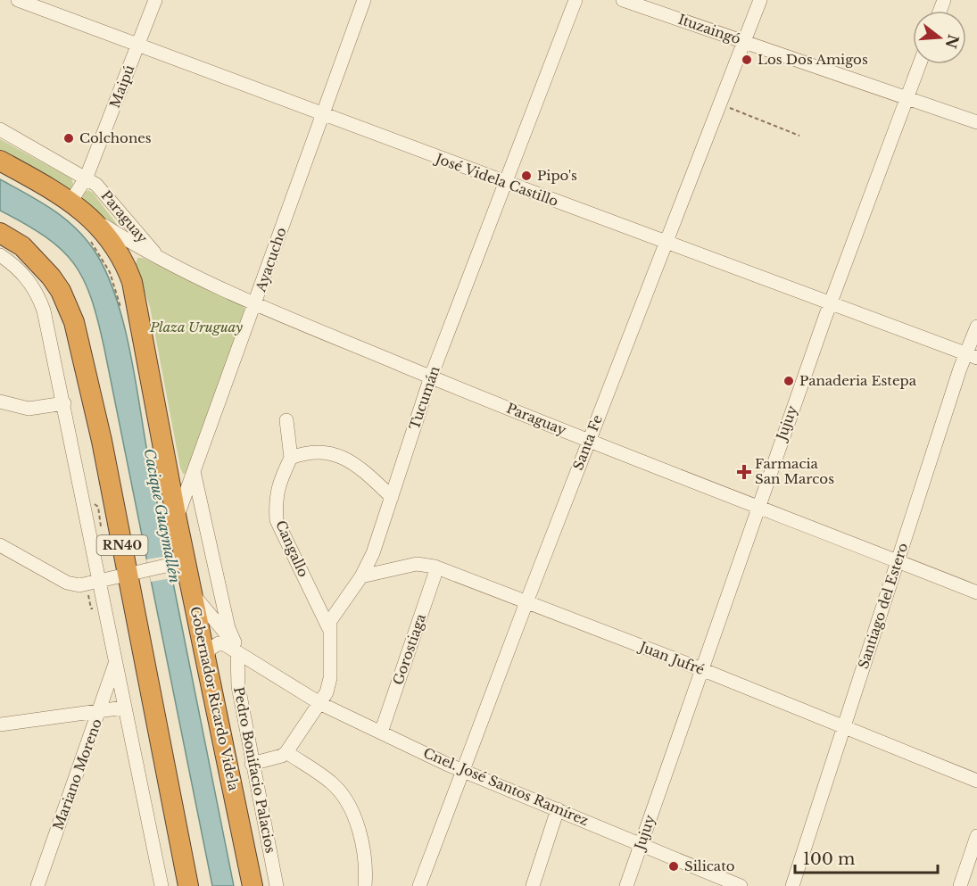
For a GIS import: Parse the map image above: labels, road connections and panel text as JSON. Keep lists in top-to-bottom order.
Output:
{
  "streets": {
    "highway": ["RN40", "Gobernador Ricardo Videla"],
    "street": [
      "Ituzaingó",
      "Maipú",
      "José Videla Castillo",
      "Paraguay",
      "Ayacucho",
      "Tucumán",
      "Jujuy",
      "Santa Fe",
      "Cangallo",
      "Santiago del Estero",
      "Gorostiaga",
      "Juan Jufré",
      "Pedro Bonifacio Palacios",
      "Mariano Moreno",
      "Cnel. José Santos Ramírez"
    ]
  },
  "crossings": [
    ["Ituzaingó", "Jujuy"],
    ["Ituzaingó", "Santa Fe"],
    ["Maipú", "José Videla Castillo"],
    ["Maipú", "Paraguay"],
    ["Maipú", "Gobernador Ricardo Videla"],
    ["José Videla Castillo", "Ayacucho"],
    ["José Videla Castillo", "Tucumán"],
    ["José Videla Castillo", "Jujuy"],
    ["José Videla Castillo", "Santa Fe"],
    ["José Videla Castillo", "Santiago del Estero"],
    ["Paraguay", "Ayacucho"],
    ["Paraguay", "Tucumán"],
    ["Paraguay", "Jujuy"],
    ["Paraguay", "Santa Fe"],
    ["Paraguay", "Santiago del Estero"],
    ["Paraguay", "Gobernador Ricardo Videla"],
    ["Ayacucho", "Gobernador Ricardo Videla"],
    ["Ayacucho", "Pedro Bonifacio Palacios"],
    ["Tucumán", "Cangallo"],
    ["Tucumán", "Juan Jufré"],
    ["Jujuy", "Juan Jufré"],
    ["Jujuy", "Cnel. José Santos Ramírez"],
    ["Santa Fe", "Juan Jufré"],
    ["Santa Fe", "Cnel. José Santos Ramírez"],
    ["Santiago del Estero", "Juan Jufré"],
    ["Gorostiaga", "Juan Jufré"],
    ["Gorostiaga", "Cnel. José Santos Ramírez"],
    ["Gobernador Ricardo Videla", "Cnel. José Santos Ramírez"],
    ["Pedro Bonifacio Palacios", "Cnel. José Santos Ramírez"]
  ],
  "water": ["Cacique Guaymallén"],
  "parks": ["Plaza Uruguay"],
  "places": {
    "other": [
      "Los Dos Amigos",
      "Colchones",
      "Pipo's",
      "Panaderia Estepa",
      "Silicato"
    ],
    "health": ["Farmacia San Marcos"]
  },
  "scale_bar": "100 m",
  "north": "right"
}
